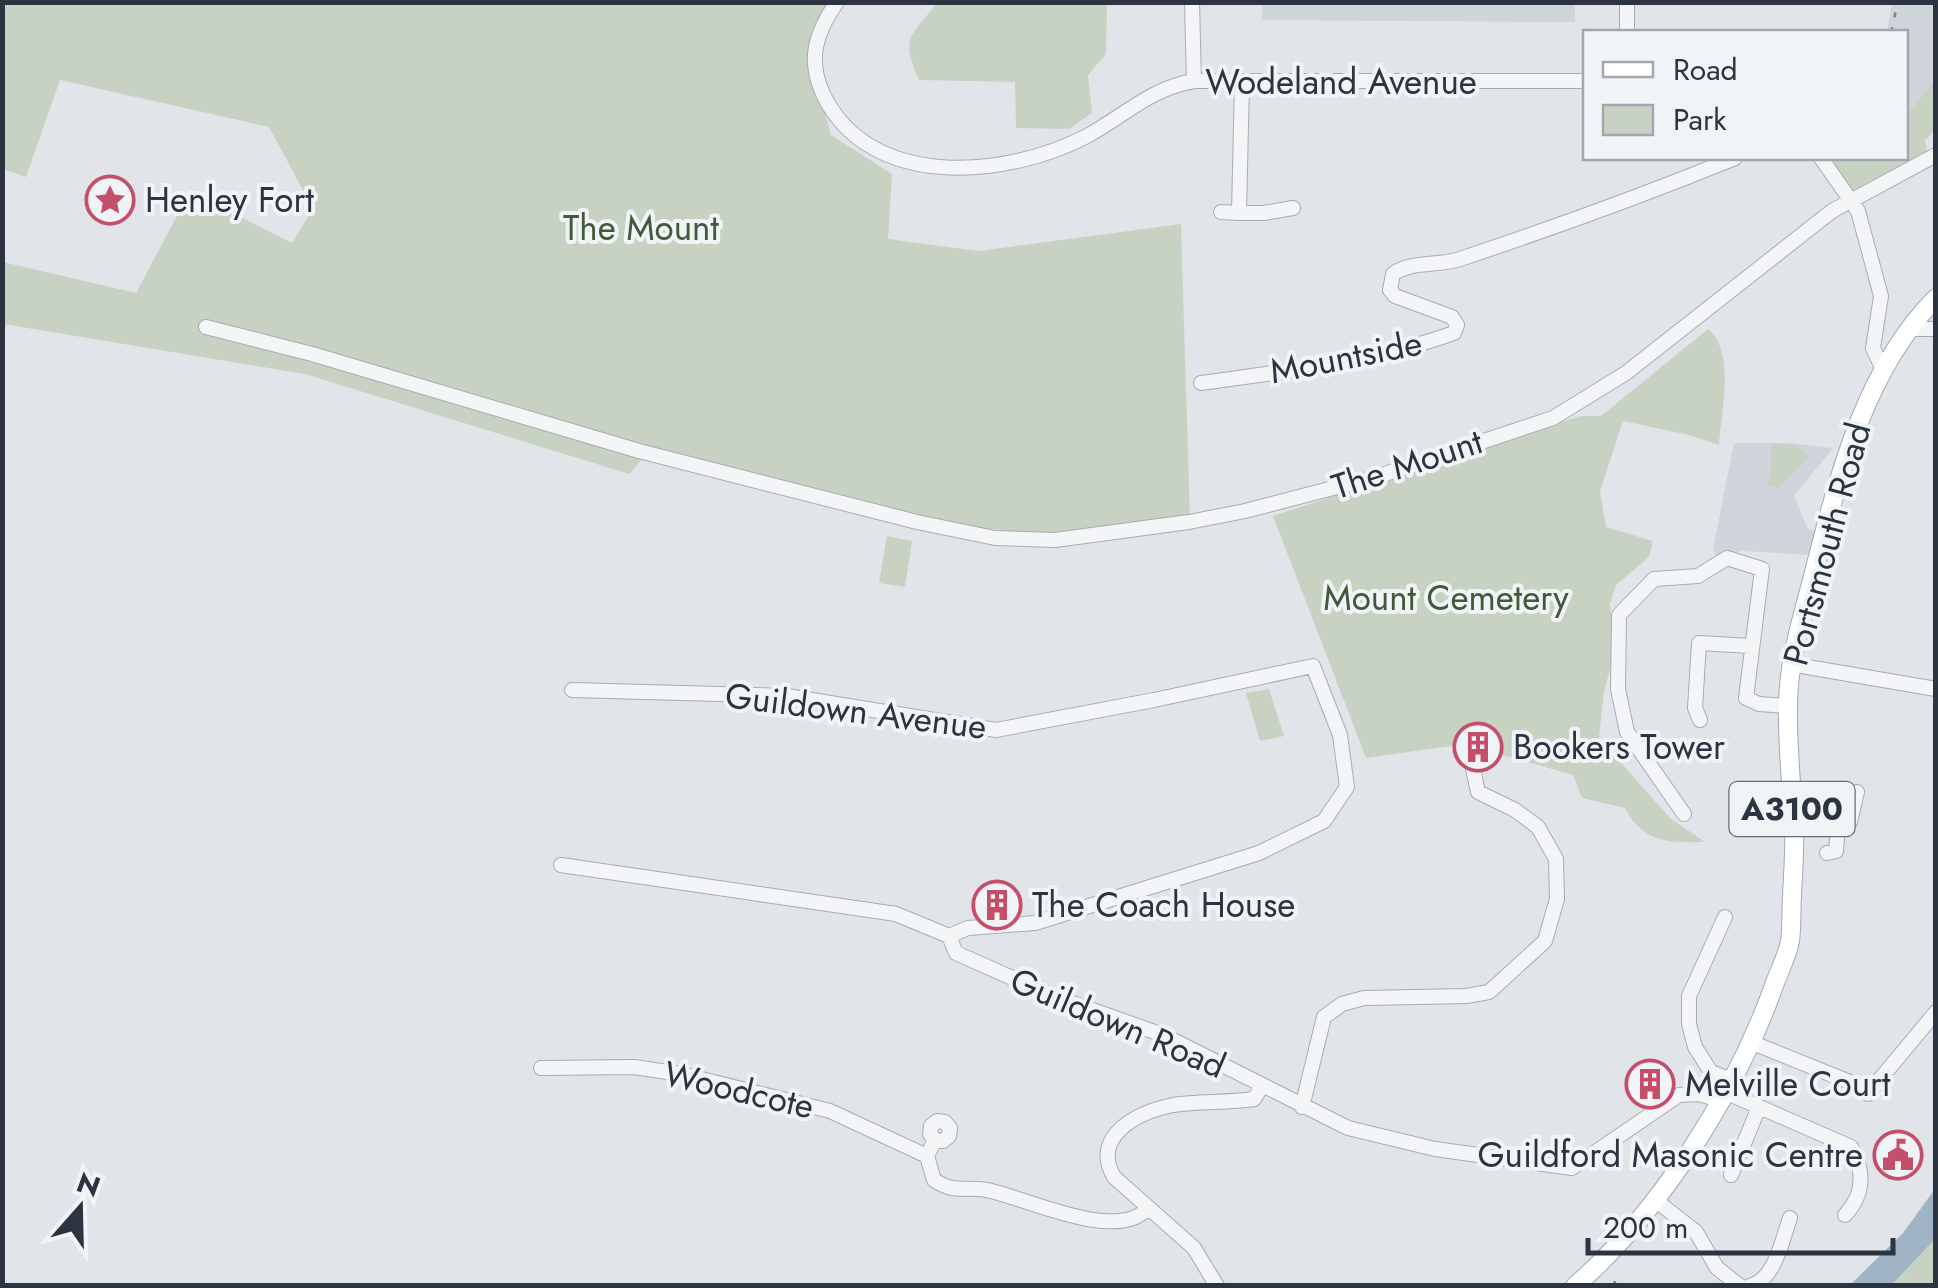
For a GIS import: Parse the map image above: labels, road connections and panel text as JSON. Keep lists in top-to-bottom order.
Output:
{
  "streets": {
    "main road": ["Portsmouth Road", "A3100"],
    "street": [
      "Wodeland Avenue",
      "Mountside",
      "The Mount",
      "Guildown Avenue",
      "Guildown Road",
      "Woodcote"
    ]
  },
  "crossings": [
    ["Portsmouth Road", "Guildown Road"],
    ["Guildown Avenue", "Guildown Road"]
  ],
  "parks": ["The Mount", "Mount Cemetery"],
  "places": {
    "place": ["Henley Fort"],
    "building": ["Bookers Tower", "The Coach House", "Melville Court"],
    "public building": ["Guildford Masonic Centre"]
  },
  "legend": ["Road", "Park"],
  "scale_bar": "200 m",
  "north": "top"
}
